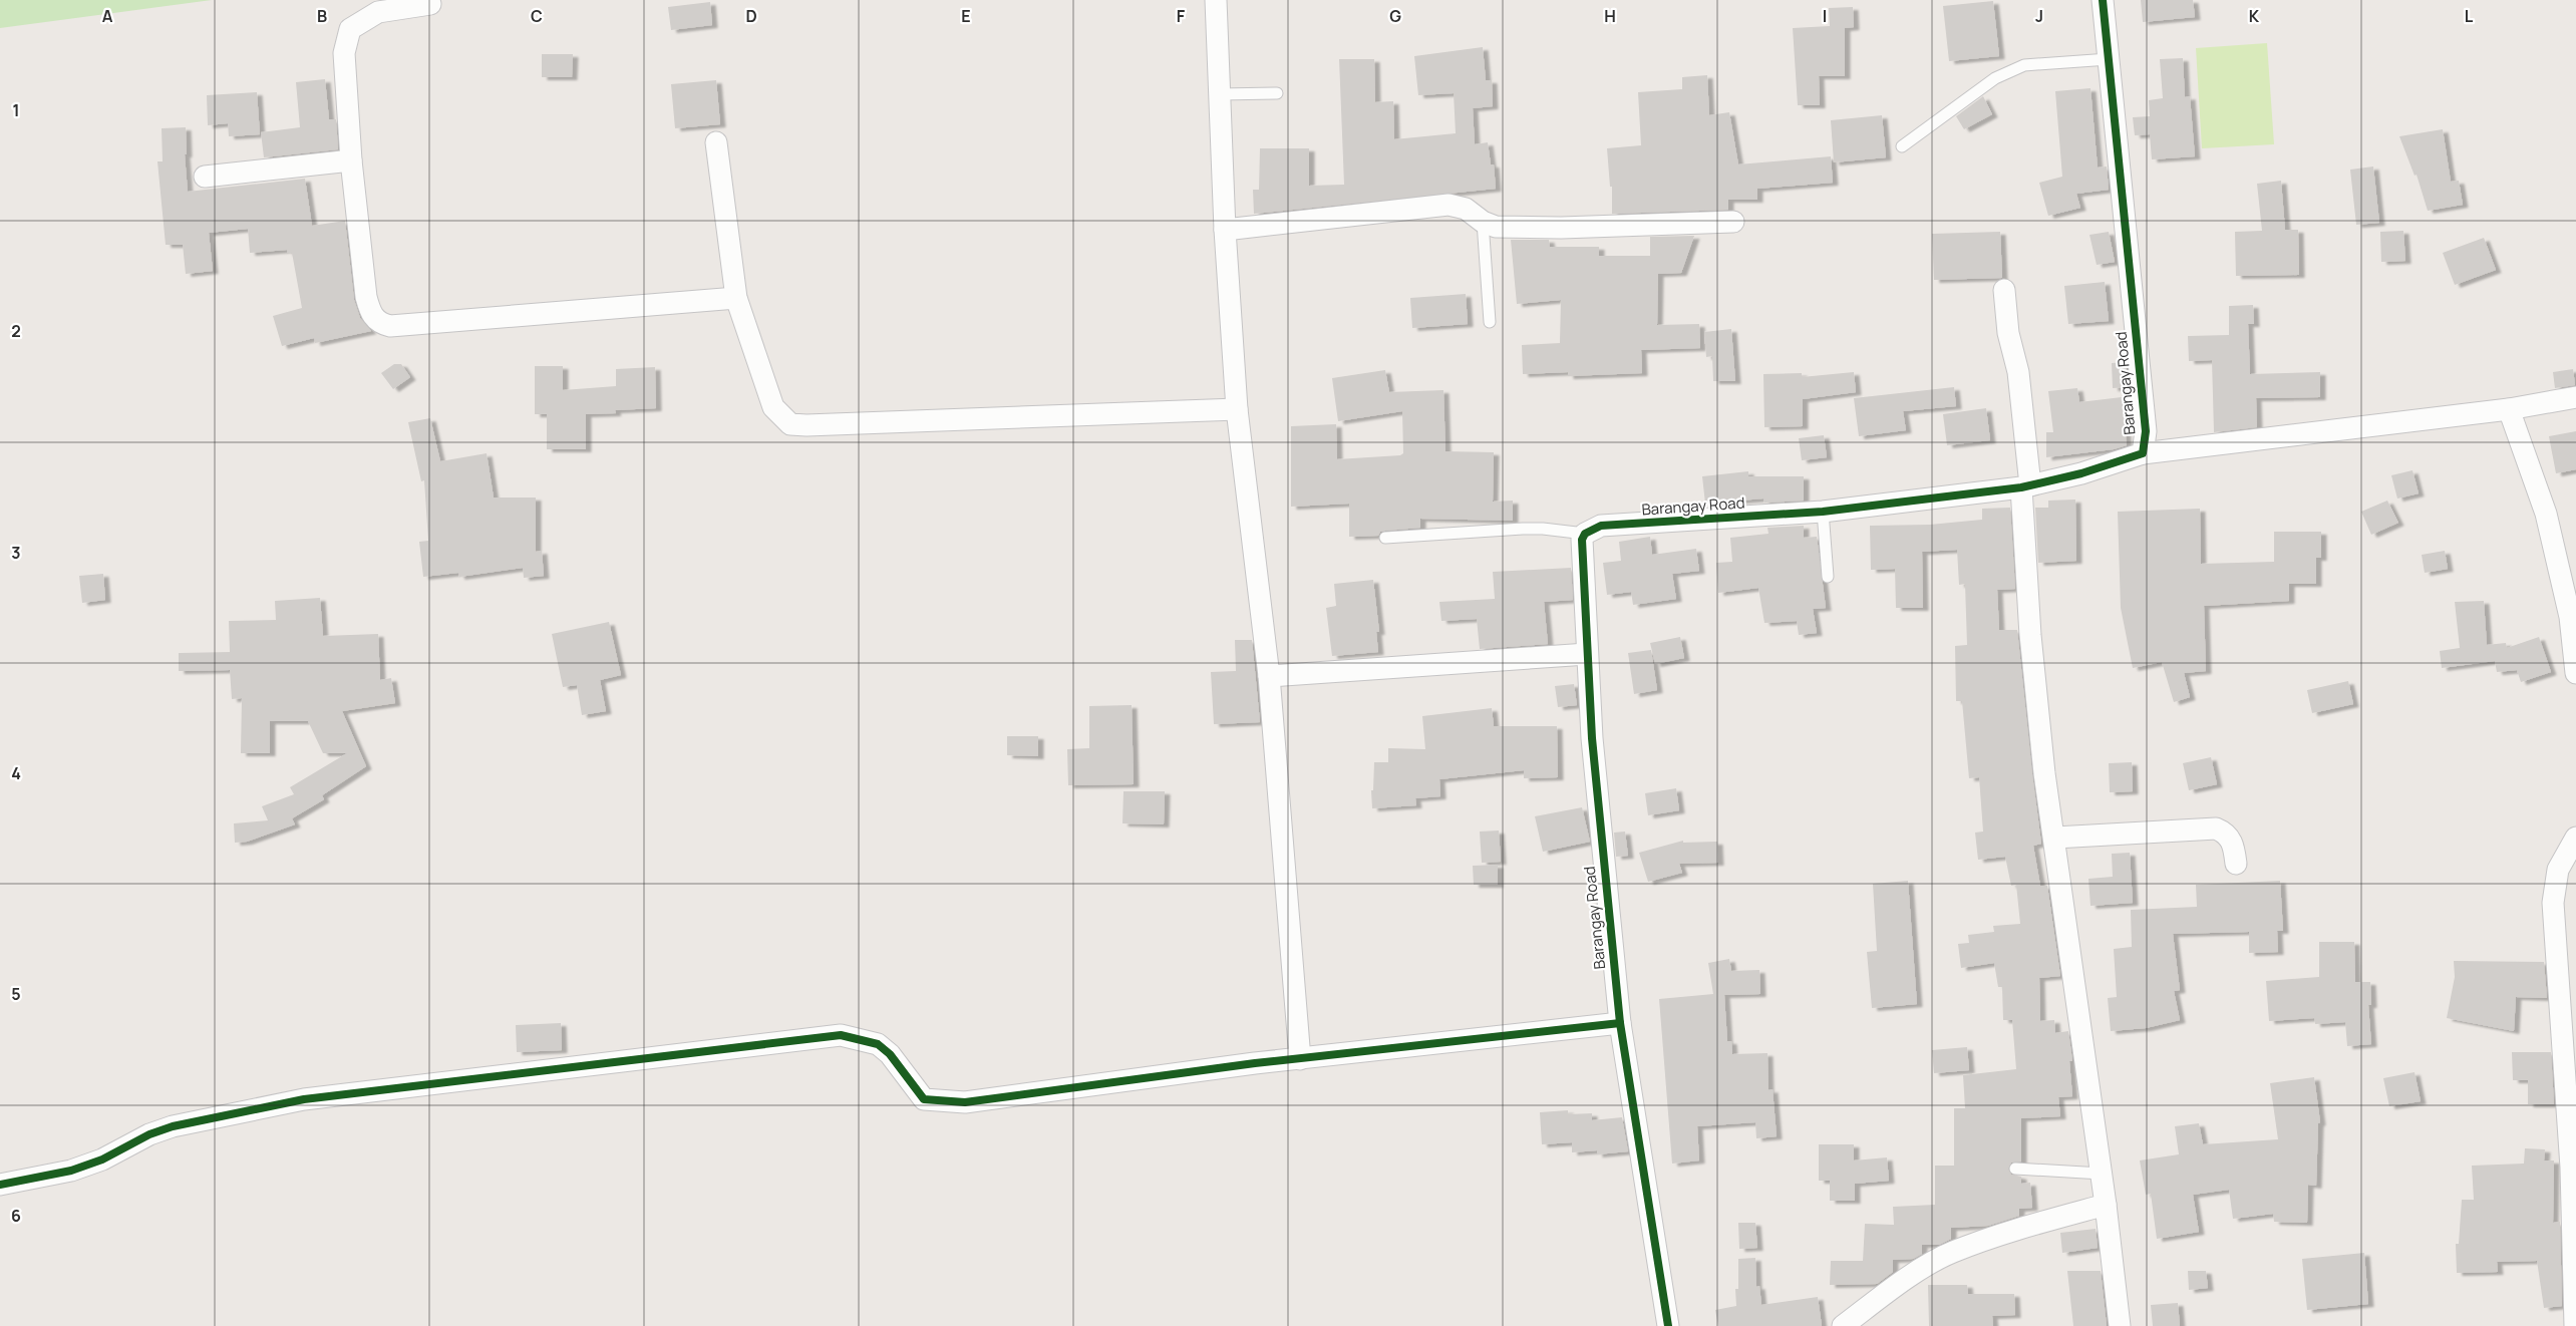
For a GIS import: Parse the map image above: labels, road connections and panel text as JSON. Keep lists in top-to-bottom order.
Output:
{
  "streets": {
    "street": ["Barangay Road"]
  },
  "grid": {
    "columns": [
      "A",
      "B",
      "C",
      "D",
      "E",
      "F",
      "G",
      "H",
      "I",
      "J",
      "K",
      "L"
    ],
    "rows": [
      "1",
      "2",
      "3",
      "4",
      "5",
      "6"
    ]
  }
}
